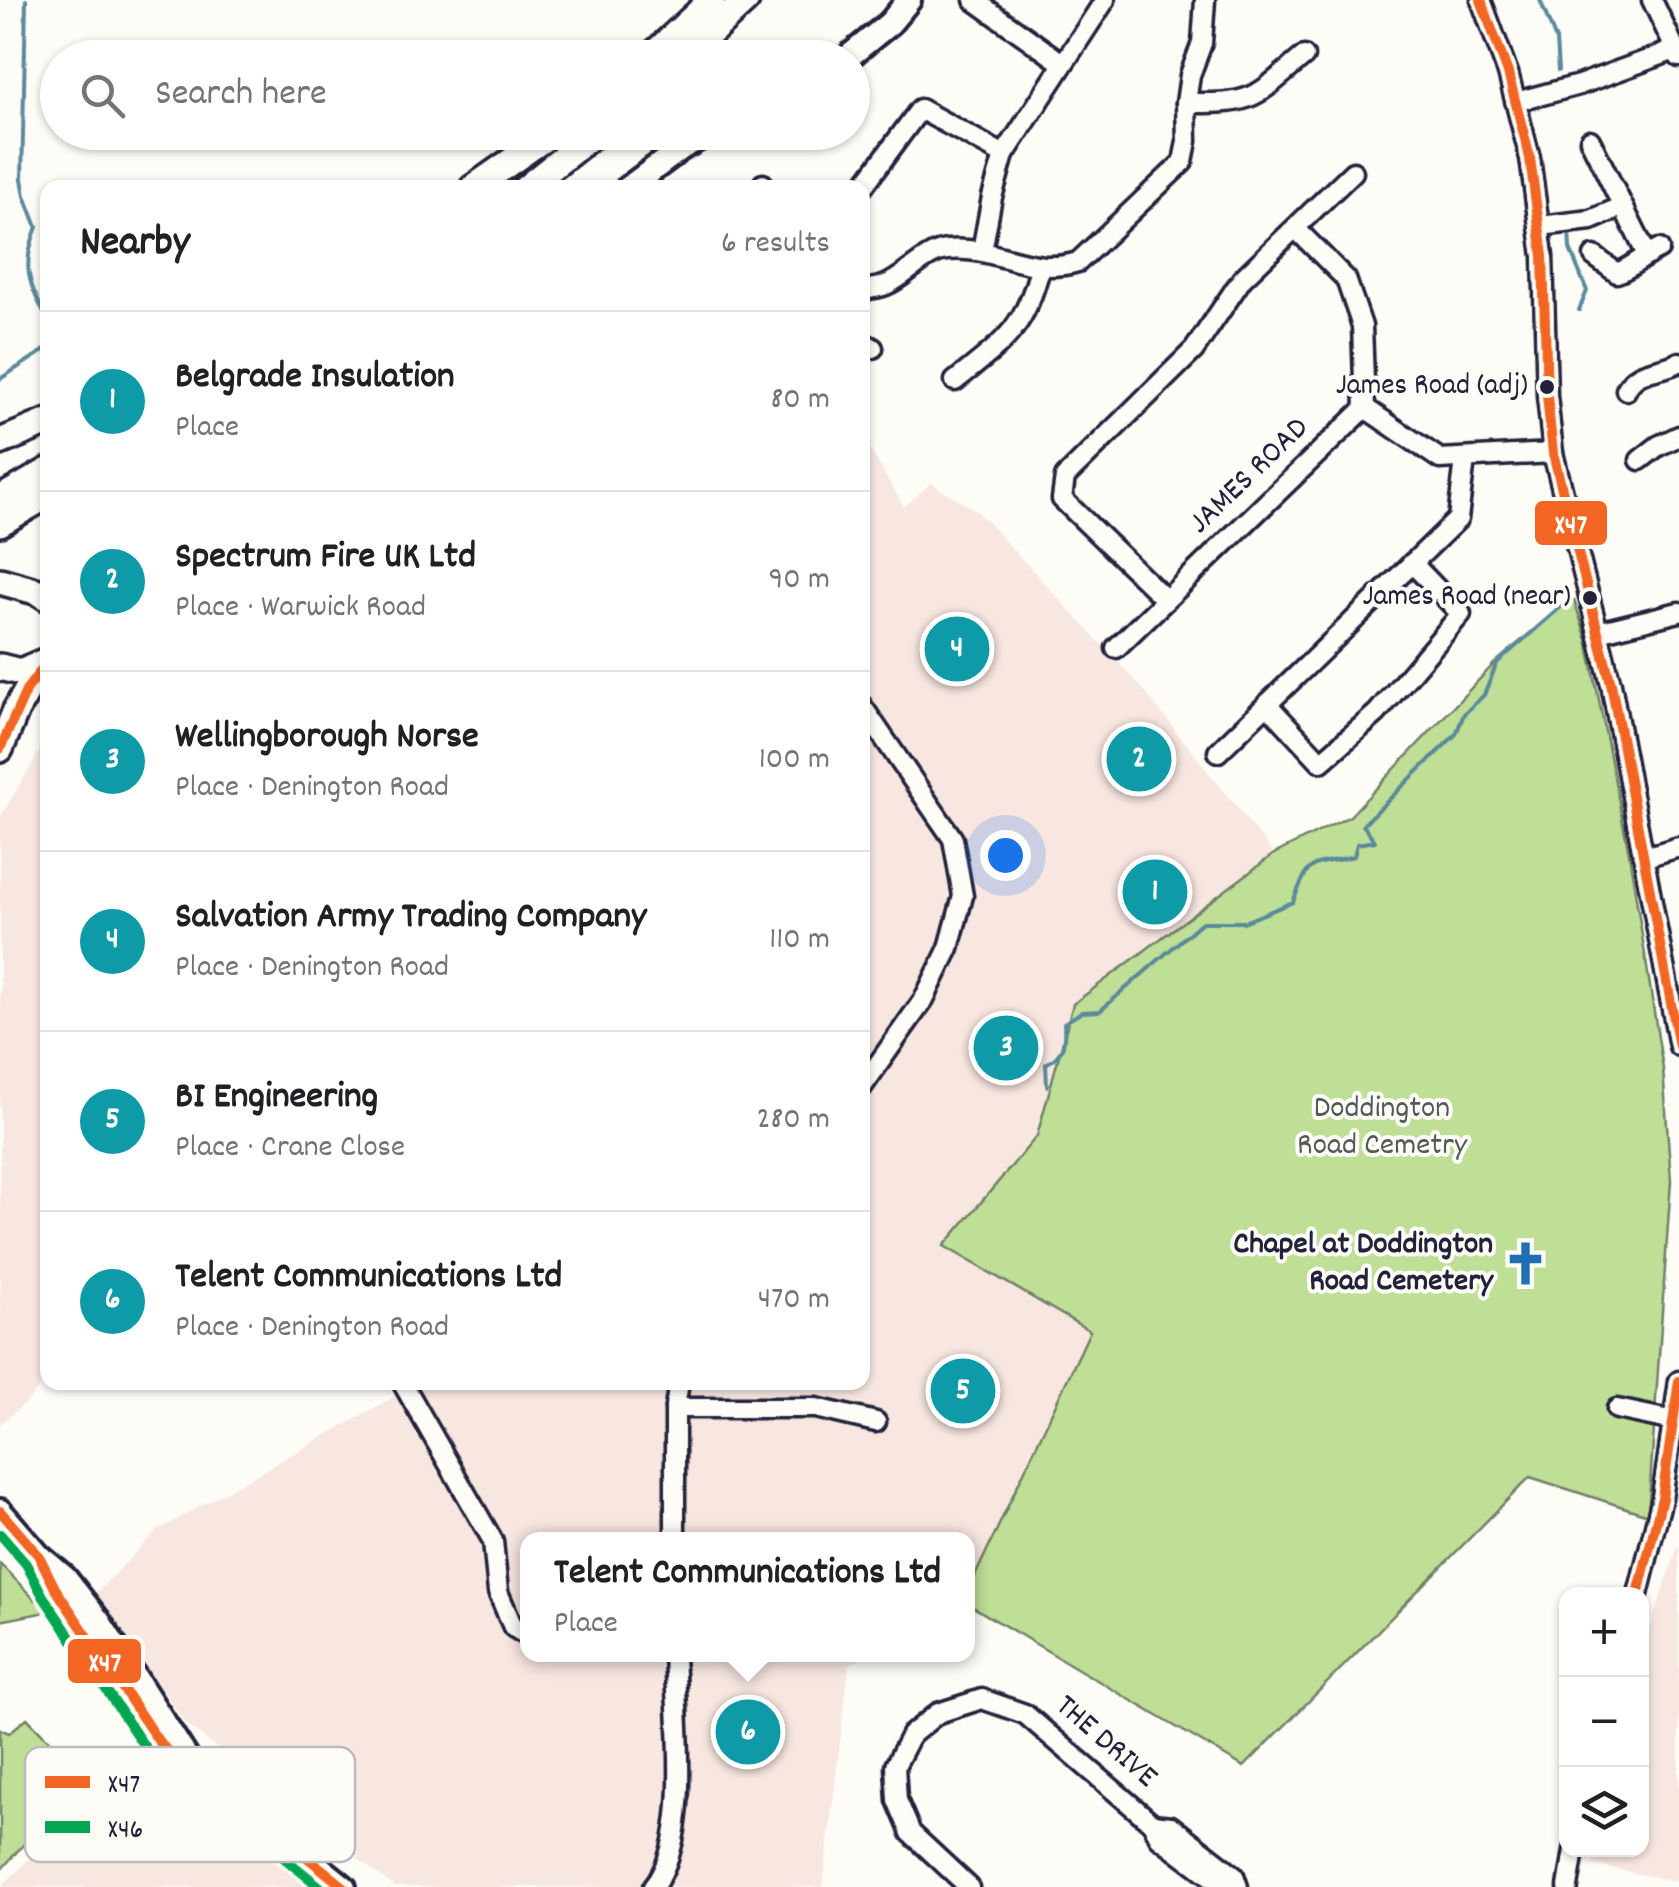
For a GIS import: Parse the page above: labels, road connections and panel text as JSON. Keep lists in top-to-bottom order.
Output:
{
  "streets": {
    "street": ["JAMES ROAD", "THE DRIVE"]
  },
  "parks": ["Doddington Road Cemetry"],
  "places": {
    "other": ["James Road (adj)", "James Road (near)"],
    "church": ["Chapel at Doddington Road Cemetery"]
  },
  "lines": ["transit line X47", "transit line X46"],
  "legend": ["X47", "X46"],
  "page": {
    "search": "Search here",
    "heading": ["Nearby", "6 results"],
    "list": [
      {
        "mark": "1",
        "name": "Belgrade Insulation",
        "note": "Place",
        "value": "80 m"
      },
      {
        "mark": "2",
        "name": "Spectrum Fire UK Ltd",
        "note": "Place · Warwick Road",
        "value": "90 m"
      },
      {
        "mark": "3",
        "name": "Wellingborough Norse",
        "note": "Place · Denington Road",
        "value": "100 m"
      },
      {
        "mark": "4",
        "name": "Salvation Army Trading Company",
        "note": "Place · Denington Road",
        "value": "110 m"
      },
      {
        "mark": "5",
        "name": "BI Engineering",
        "note": "Place · Crane Close",
        "value": "280 m"
      },
      {
        "mark": "6",
        "name": "Telent Communications Ltd",
        "note": "Place · Denington Road",
        "value": "470 m"
      }
    ],
    "pins": [
      "4",
      "2",
      "1",
      "3",
      "5",
      "6"
    ],
    "popup": ["Telent Communications Ltd", "Place"],
    "map_buttons": ["+", "−"]
  }
}
